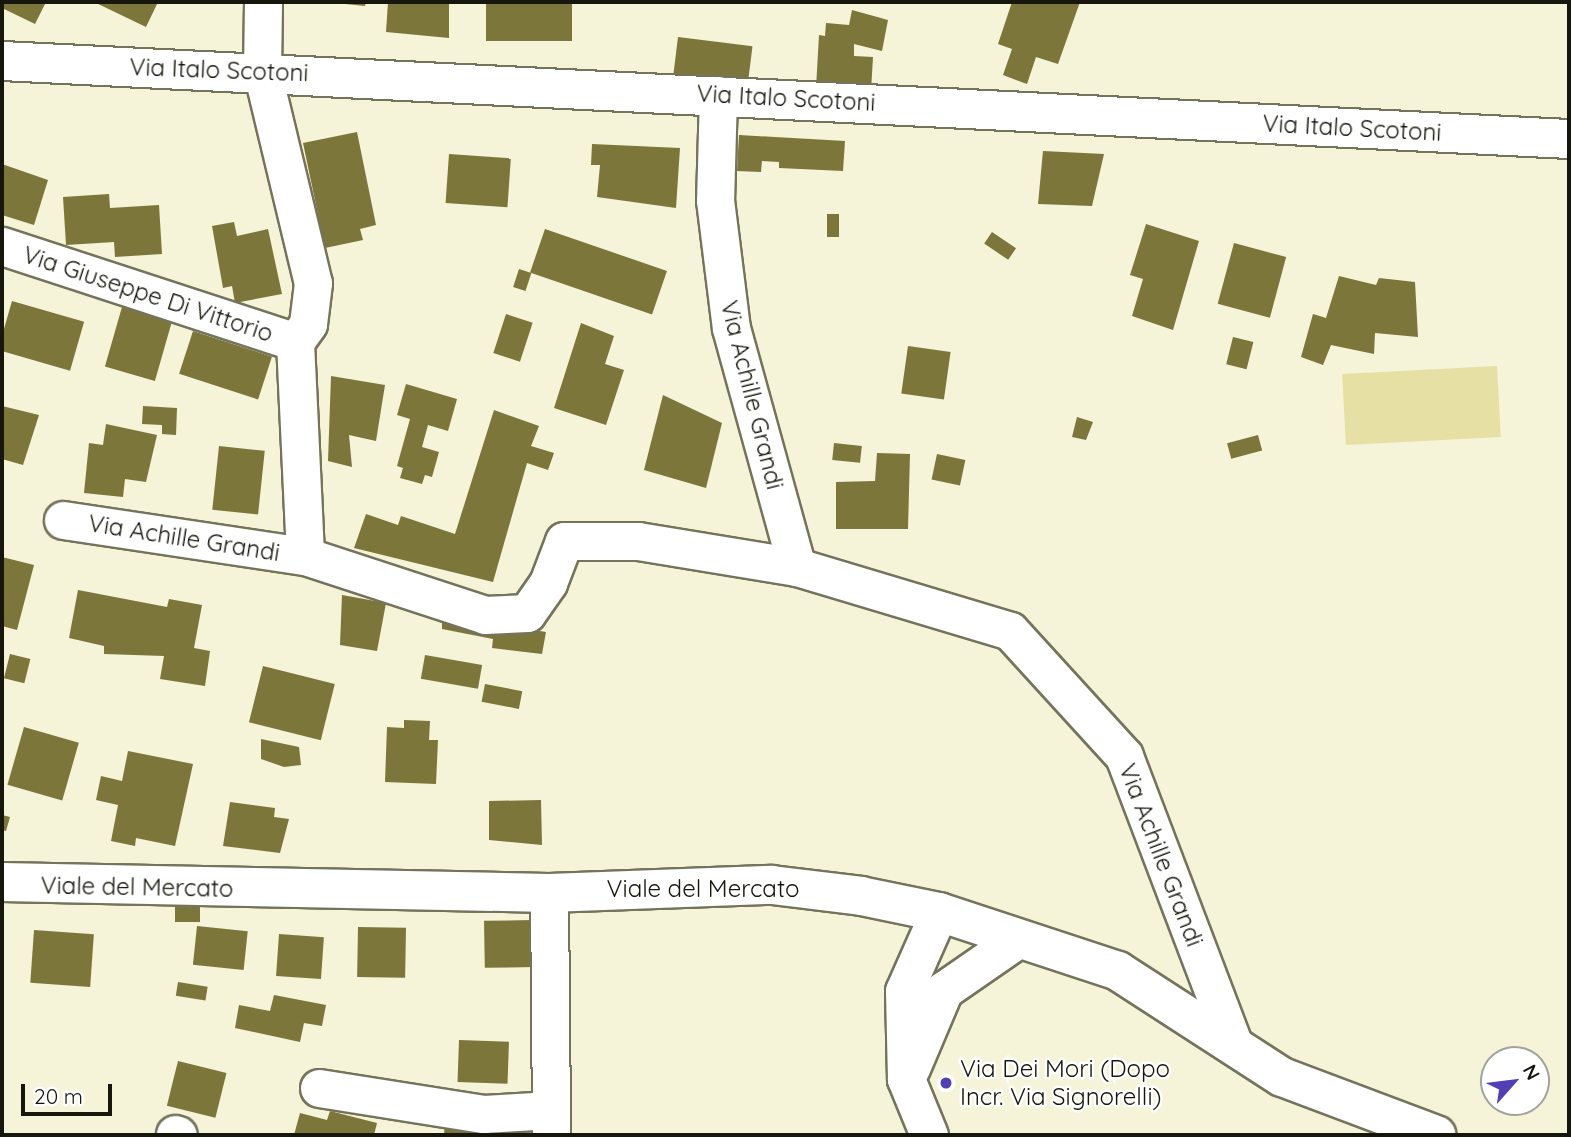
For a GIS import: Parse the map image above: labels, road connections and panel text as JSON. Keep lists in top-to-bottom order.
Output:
{
  "streets": {
    "street": [
      "Via Italo Scotoni",
      "Via Giuseppe Di Vittorio",
      "Via Achille Grandi",
      "Viale del Mercato"
    ]
  },
  "crossings": [
    ["Via Italo Scotoni", "Via Achille Grandi"],
    ["Via Giuseppe Di Vittorio", "Via Achille Grandi"],
    ["Via Achille Grandi", "Viale del Mercato"]
  ],
  "places": ["Via Dei Mori (Dopo Incr. Via Signorelli)"],
  "scale_bar": "20 m",
  "north": "top right"
}
